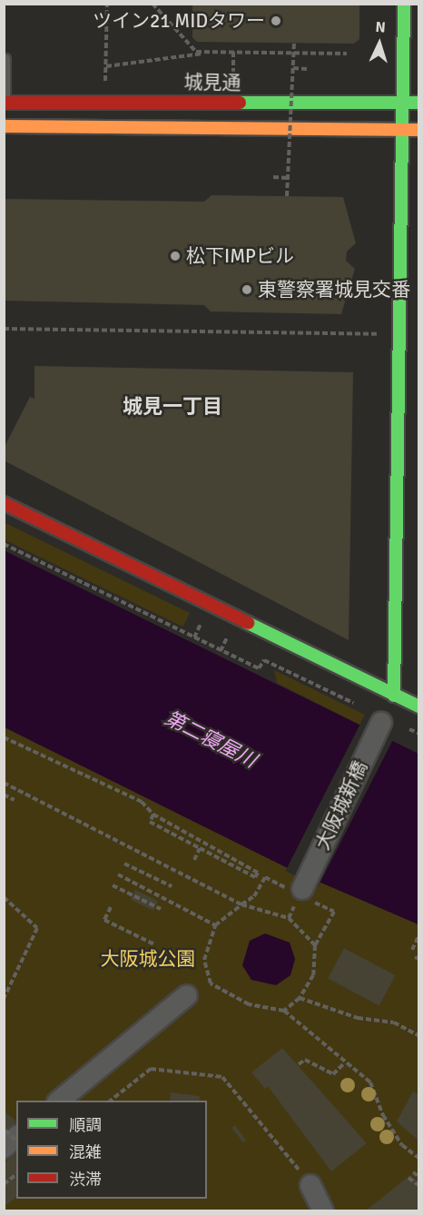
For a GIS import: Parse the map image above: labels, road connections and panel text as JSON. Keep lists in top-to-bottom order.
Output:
{
  "streets": {
    "street": ["城見通", "大阪城新橋"]
  },
  "districts": ["城見一丁目"],
  "water": ["第二寝屋川"],
  "parks": ["大阪城公園"],
  "places": ["ツイン21 MIDタワー", "松下IMPビル", "東警察署城見交番"],
  "legend": ["順調", "混雑", "渋滞"],
  "north": "top"
}
